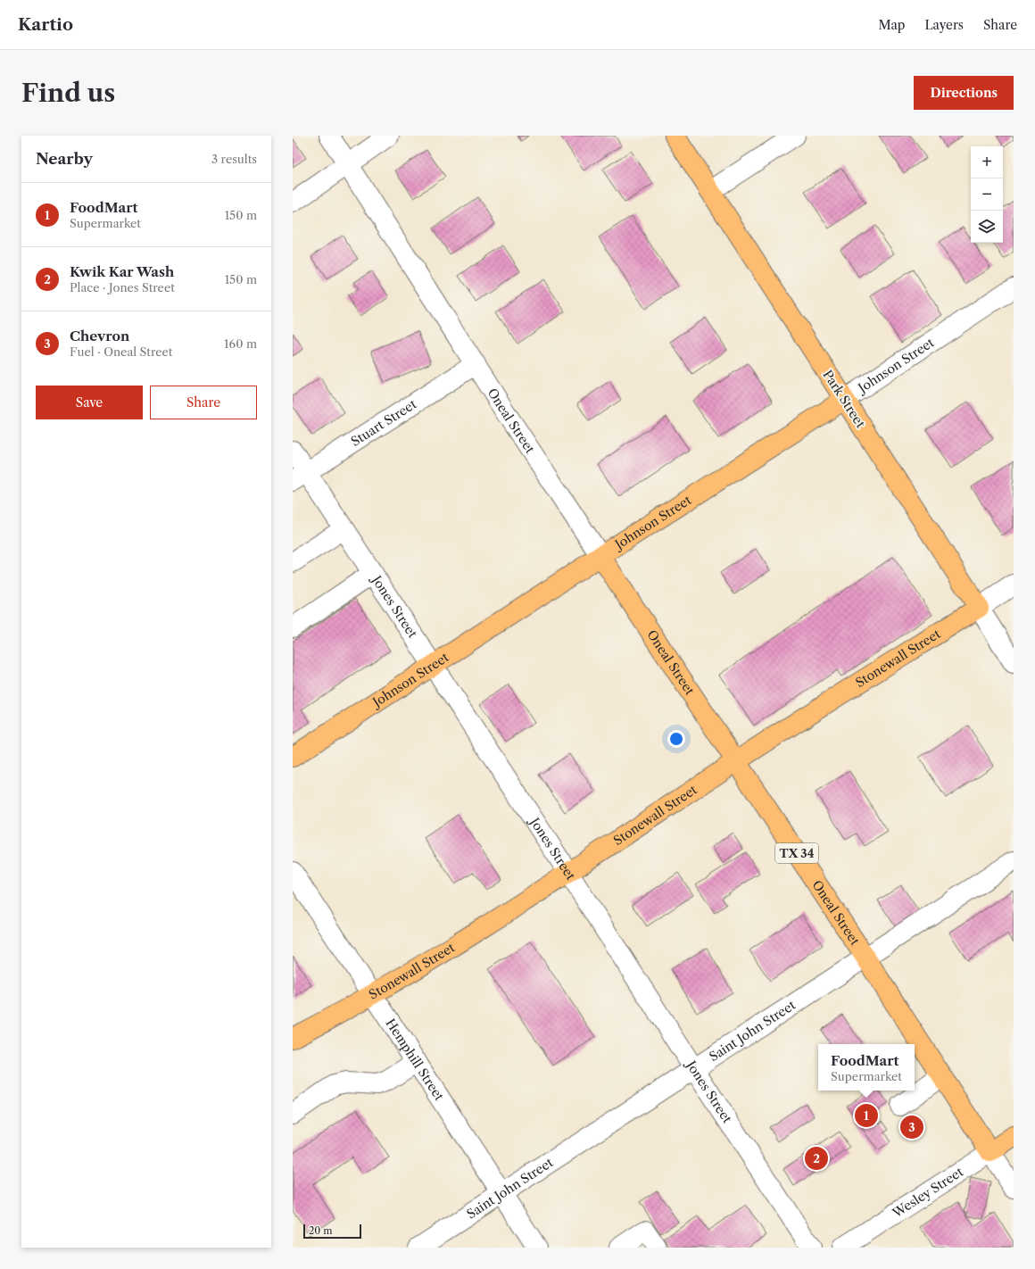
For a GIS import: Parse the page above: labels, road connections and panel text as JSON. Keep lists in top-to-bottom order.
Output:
{
  "streets": {
    "main road": [
      "Johnson Street",
      "Park Street",
      "Oneal Street",
      "Stonewall Street",
      "TX 34",
      "Wesley Street"
    ],
    "street": [
      "Stuart Street",
      "Jones Street",
      "Saint John Street",
      "Hemphill Street"
    ]
  },
  "crossings": [
    ["Johnson Street", "Park Street"],
    ["Johnson Street", "Oneal Street"],
    ["Johnson Street", "Jones Street"],
    ["Park Street", "Stonewall Street"],
    ["Oneal Street", "Stuart Street"],
    ["Oneal Street", "Stonewall Street"],
    ["Oneal Street", "Saint John Street"],
    ["Oneal Street", "Wesley Street"],
    ["Stuart Street", "Jones Street"],
    ["Jones Street", "Stonewall Street"],
    ["Jones Street", "Saint John Street"],
    ["Stonewall Street", "Hemphill Street"],
    ["Saint John Street", "Hemphill Street"]
  ],
  "scale_bar": "20 m",
  "page": {
    "header": "Kartio",
    "nav": ["Map", "Layers", "Share"],
    "buttons": [
      "Directions",
      ["Save", "Share"]
    ],
    "title": "Find us",
    "heading": ["Nearby", "3 results"],
    "map_buttons": ["+", "−"],
    "list": [
      {
        "mark": "1",
        "name": "FoodMart",
        "note": "Supermarket",
        "value": "150 m"
      },
      {
        "mark": "2",
        "name": "Kwik Kar Wash",
        "note": "Place · Jones Street",
        "value": "150 m"
      },
      {
        "mark": "3",
        "name": "Chevron",
        "note": "Fuel · Oneal Street",
        "value": "160 m"
      }
    ],
    "popup": ["FoodMart", "Supermarket"],
    "pins": ["1", "3", "2"],
    "scale": "20 m"
  }
}
